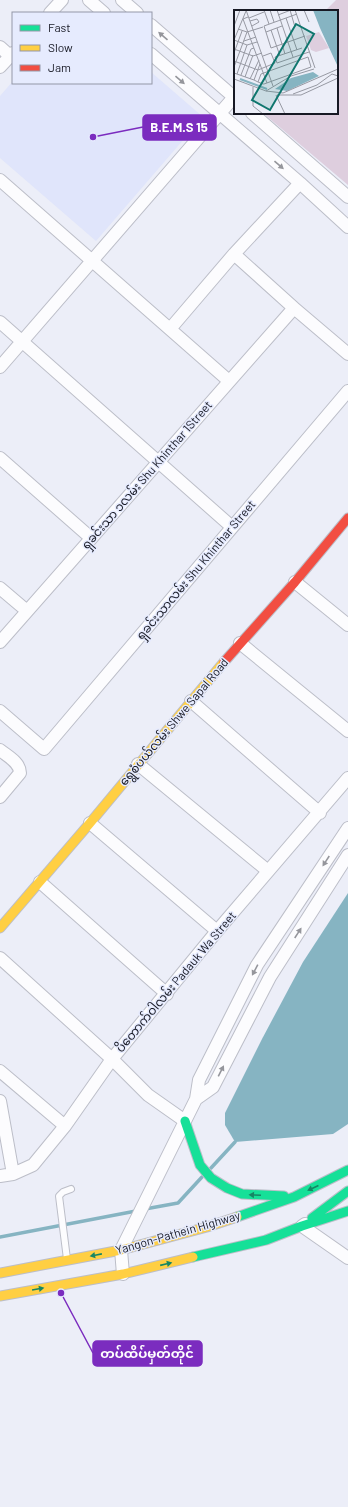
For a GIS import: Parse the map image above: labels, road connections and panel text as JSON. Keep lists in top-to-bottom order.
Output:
{
  "streets": {
    "main road": ["ရွေစံပယ်လမ်း Shwe Sapal Road", "Yangon-Pathein Highway"],
    "street": ["ရှခင်းသာ ၁လမ်း Shu Khinthar 1Street", "ရှခင်းသာလမ်း Shu Khinthar Street", "ပိတောက်ဝါလမ်း Padauk Wa Street"]
  },
  "places": ["B.E.M.S 15", "တပ်ထိပ်မှတ်တိုင်"],
  "legend": ["Fast", "Slow", "Jam"]
}
